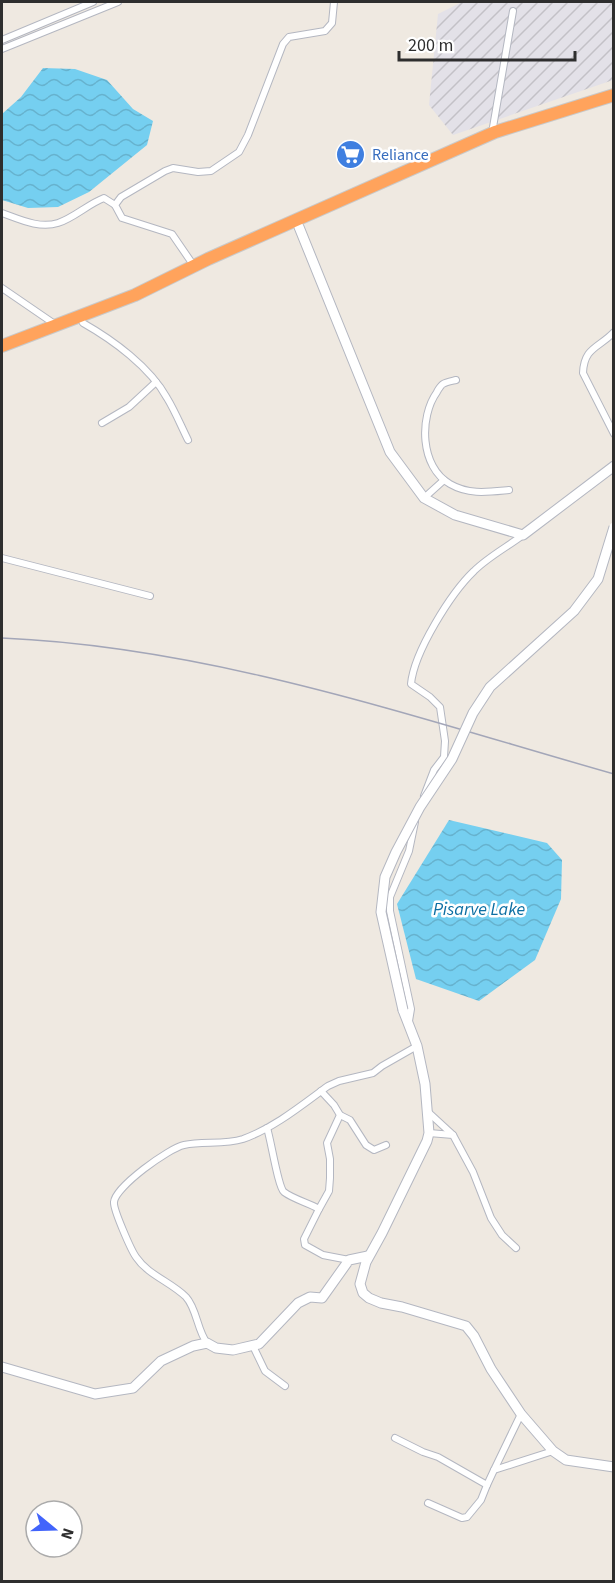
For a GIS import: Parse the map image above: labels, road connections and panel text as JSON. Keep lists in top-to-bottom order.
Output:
{
  "water": ["Pisarve Lake"],
  "places": {
    "supermarket": ["Reliance"]
  },
  "scale_bar": "200 m",
  "north": "right"
}
